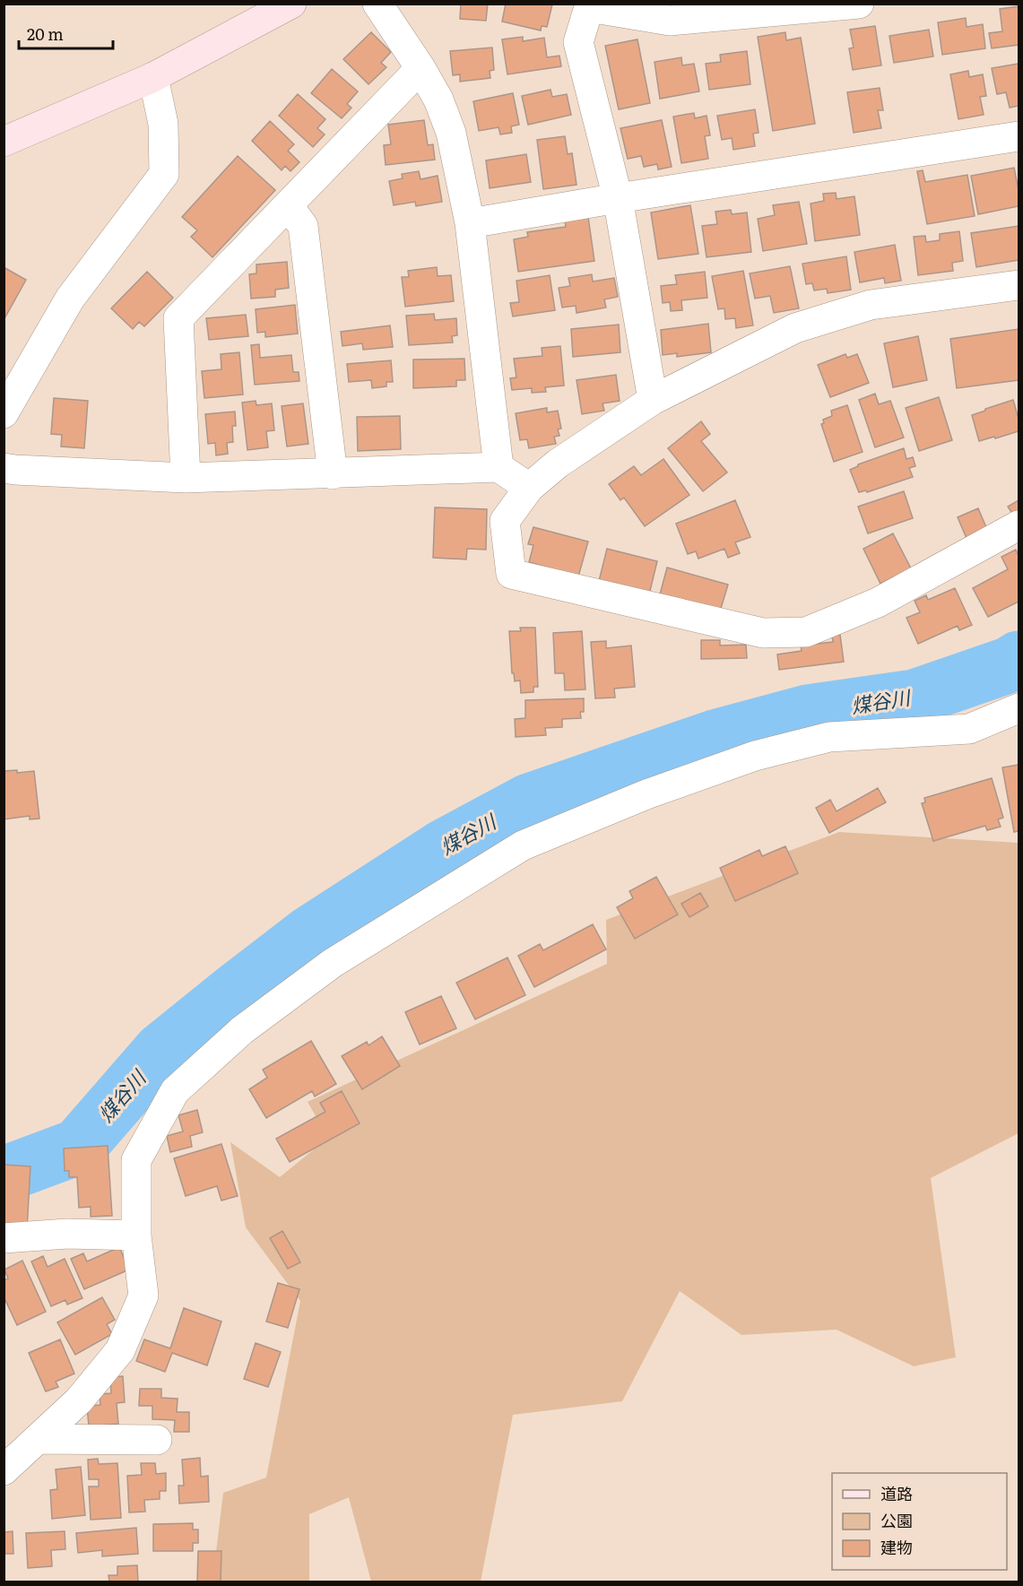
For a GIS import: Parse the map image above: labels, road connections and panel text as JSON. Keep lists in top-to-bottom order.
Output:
{
  "water": ["煤谷川"],
  "legend": ["道路", "公園", "建物"],
  "scale_bar": "20 m"
}
